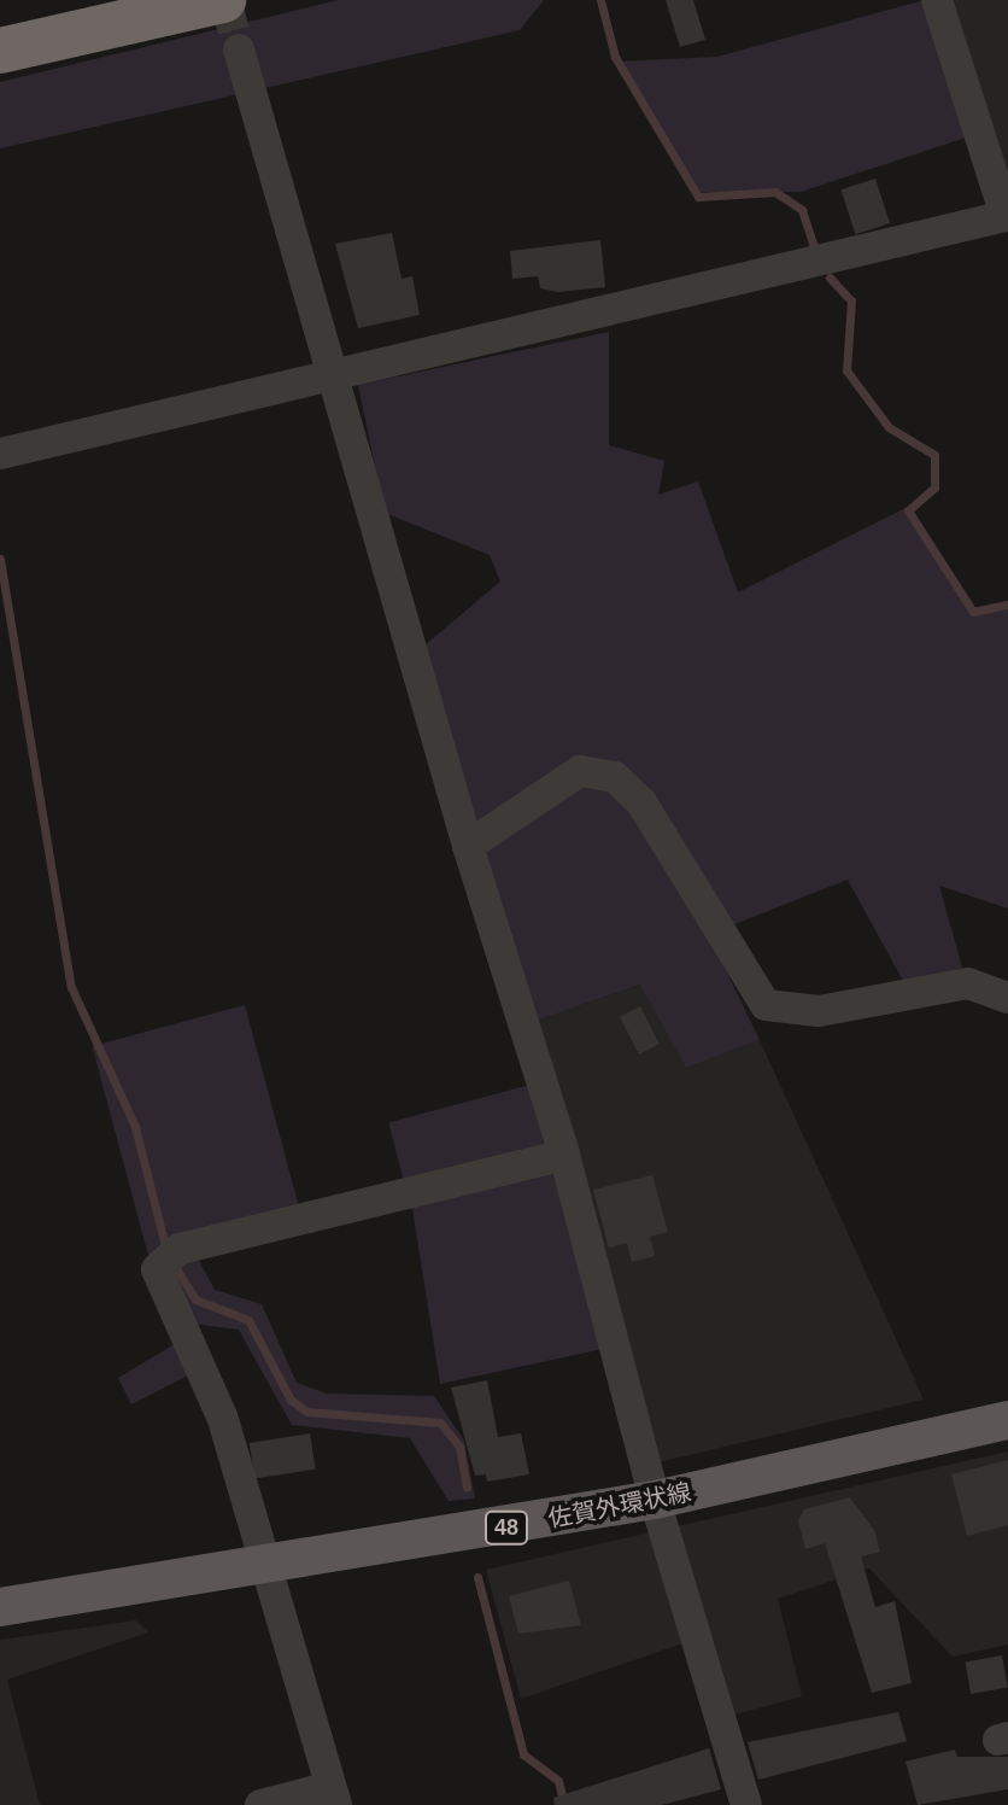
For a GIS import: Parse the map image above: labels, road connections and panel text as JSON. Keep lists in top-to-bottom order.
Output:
{
  "streets": {
    "main road": ["佐賀外環状線", "48"]
  }
}
